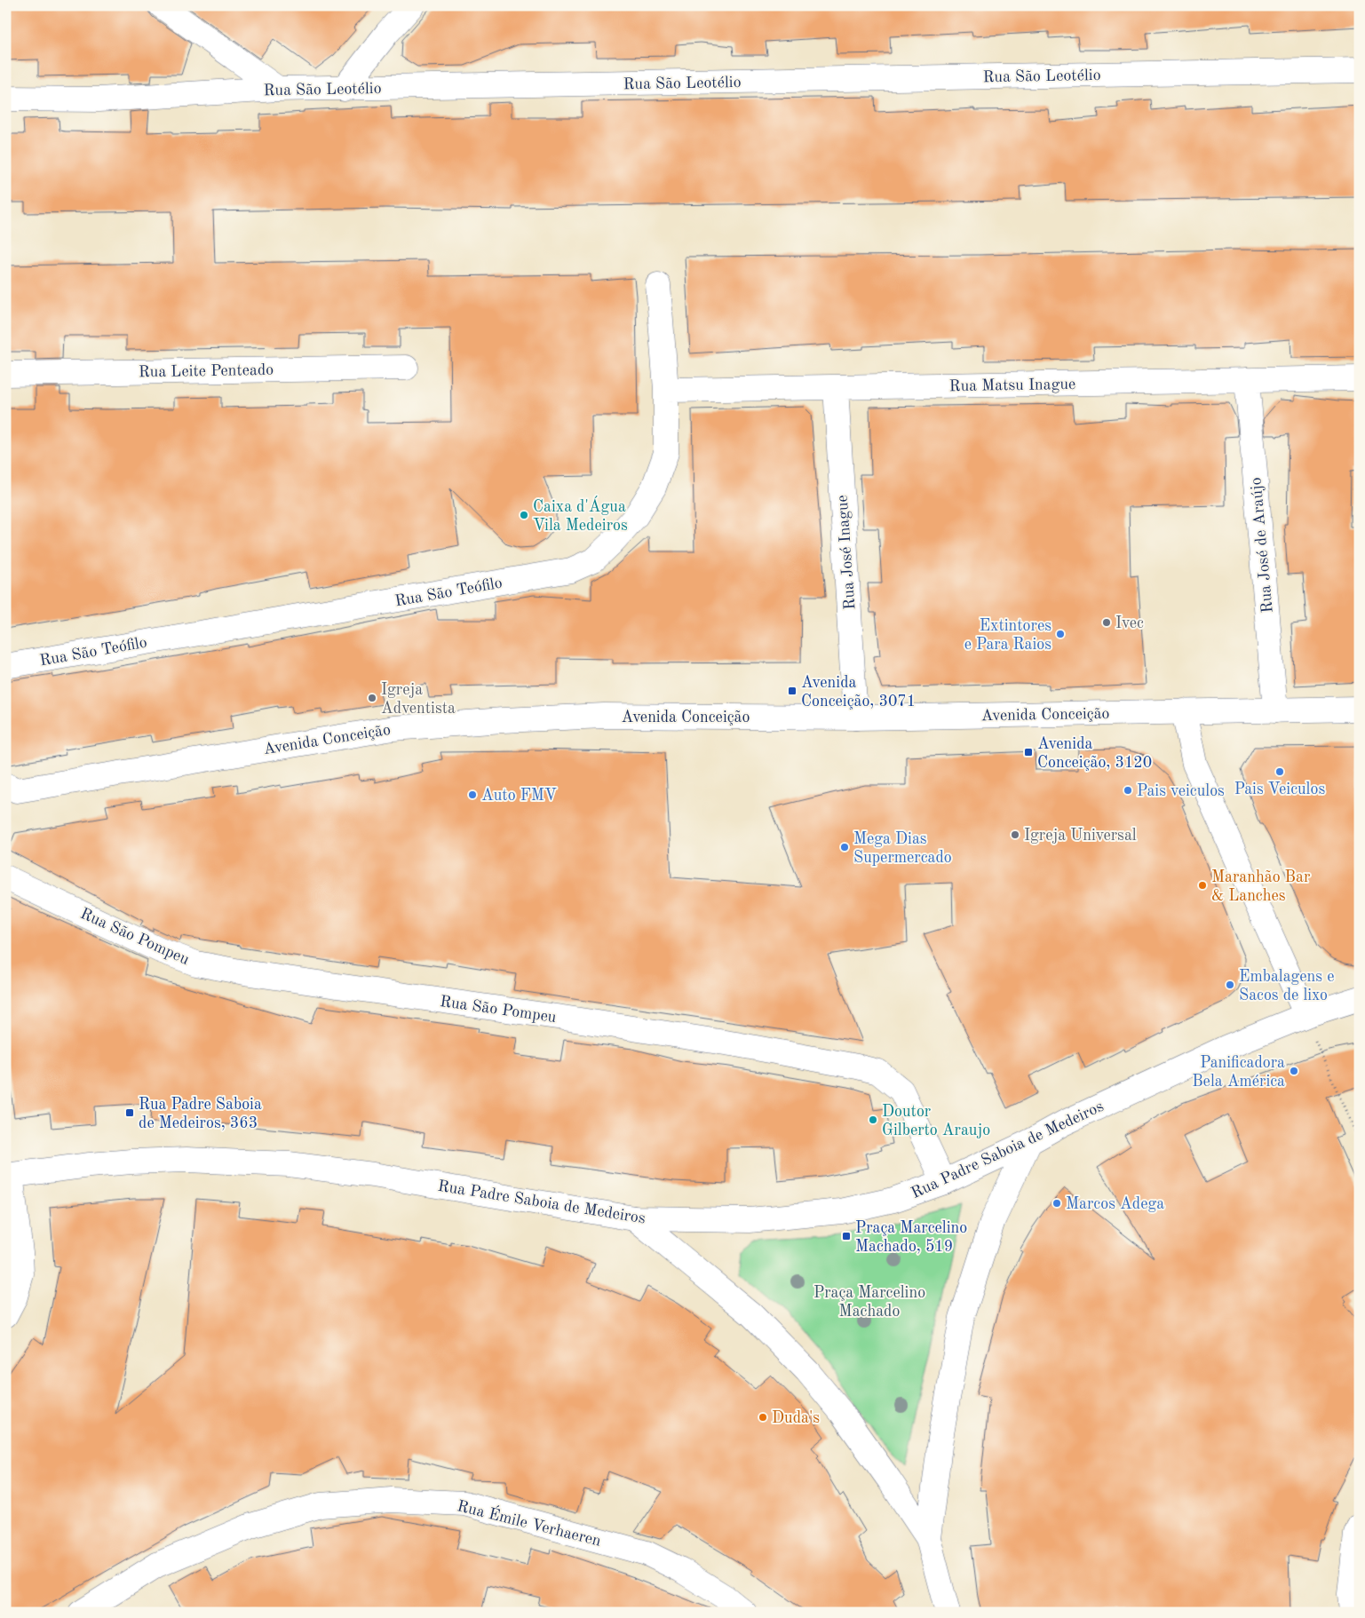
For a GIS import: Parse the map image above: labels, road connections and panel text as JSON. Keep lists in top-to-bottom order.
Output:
{
  "streets": {
    "street": [
      "Rua São Leotélio",
      "Rua Leite Penteado",
      "Rua Matsu Inague",
      "Rua José de Araújo",
      "Rua José Inague",
      "Rua São Teófilo",
      "Avenida Conceição",
      "Rua São Pompeu",
      "Rua Padre Saboia de Medeiros",
      "Rua Émile Verhaeren"
    ]
  },
  "crossings": [
    ["Rua Matsu Inague", "Rua José de Araújo"],
    ["Rua Matsu Inague", "Rua José Inague"],
    ["Rua Matsu Inague", "Rua São Teófilo"],
    ["Rua José de Araújo", "Avenida Conceição"],
    ["Rua José Inague", "Avenida Conceição"],
    ["Rua São Pompeu", "Rua Padre Saboia de Medeiros"]
  ],
  "parks": ["Praça Marcelino Machado"],
  "places": {
    "other": [
      "Caixa d'Água Vila Medeiros",
      "Ivec",
      "Extintores e Para Raios",
      "Igreja Adventista",
      "Pais Veiculos",
      "Pais veiculos",
      "Auto FMV",
      "Igreja Universal",
      "Mega Dias Supermercado",
      "Maranhão Bar & Lanches",
      "Embalagens e Sacos de lixo",
      "Panificadora Bela América",
      "Doutor Gilberto Araujo",
      "Marcos Adega",
      "Duda's"
    ],
    "transit": [
      "Avenida Conceição, 3071",
      "Avenida Conceição, 3120",
      "Rua Padre Saboia de Medeiros, 363",
      "Praça Marcelino Machado, 519"
    ]
  }
}
